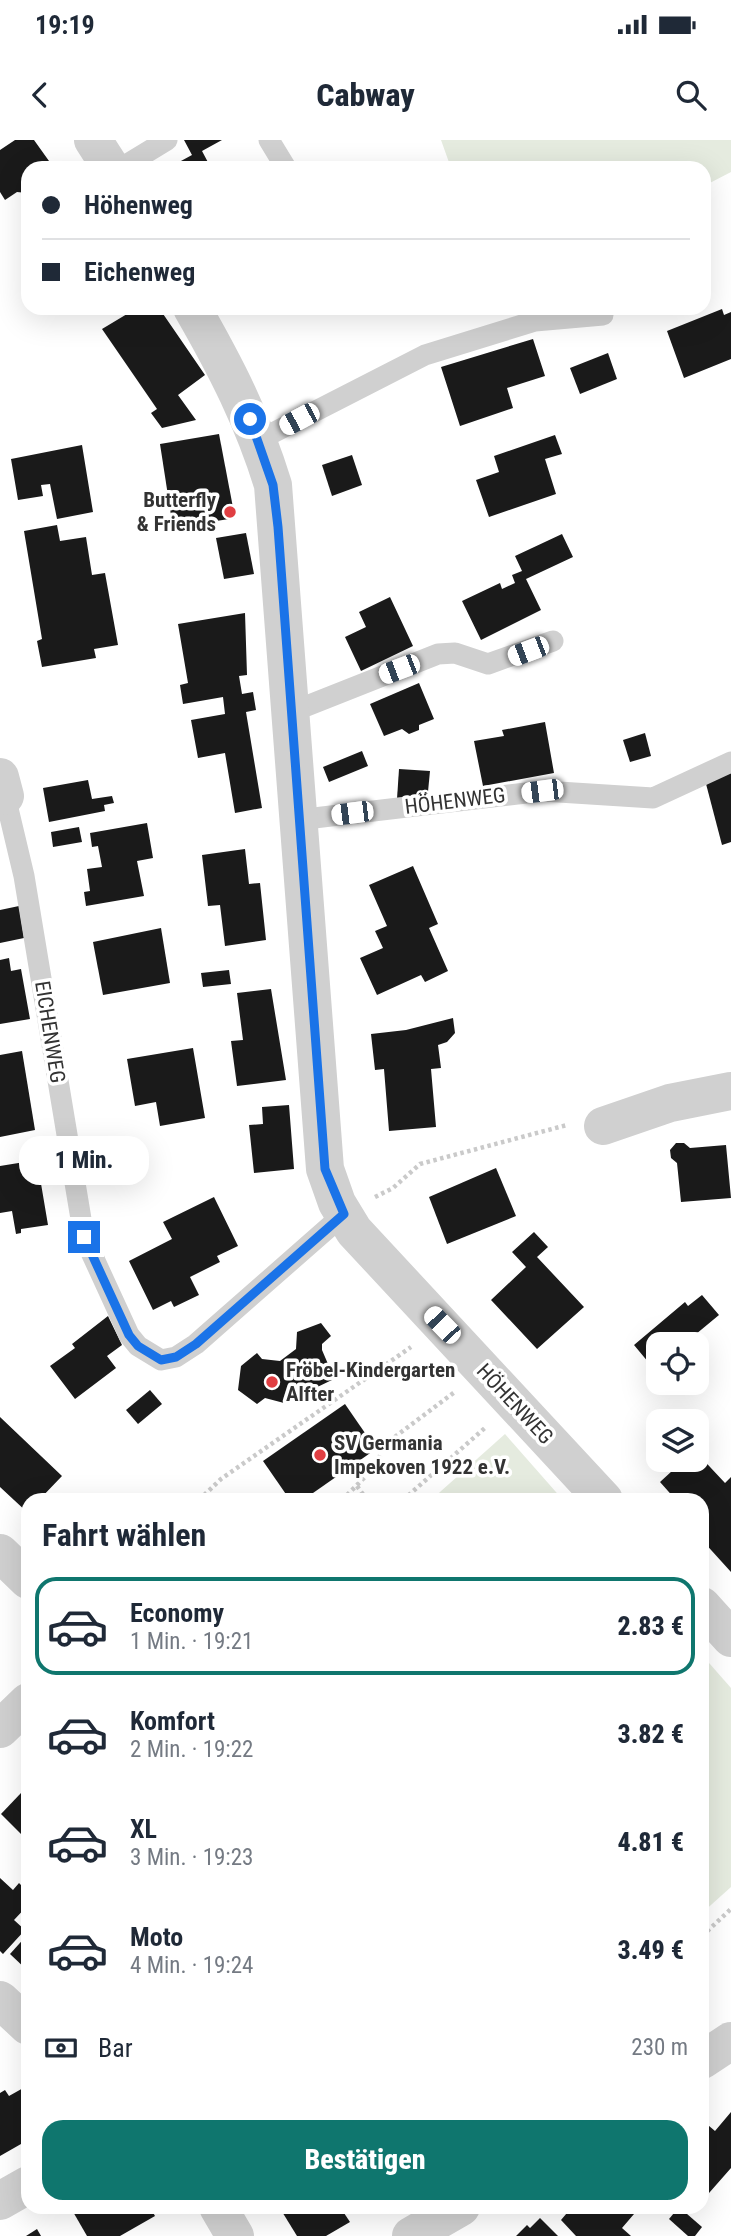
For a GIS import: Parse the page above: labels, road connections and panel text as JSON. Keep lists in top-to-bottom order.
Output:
{
  "streets": {
    "street": ["HÖHENWEG"],
    "lane": ["EICHENWEG"]
  },
  "crossings": [
    ["HÖHENWEG", "EICHENWEG"]
  ],
  "places": ["Butterfly & Friends", "Fröbel-Kindergarten Alfter", "SV Germania Impekoven 1922 e.V."],
  "page": {
    "status": "19:19",
    "header": "Cabway",
    "banner": ["Höhenweg", "Eichenweg"],
    "bubble": "1 Min.",
    "heading": "Fahrt wählen",
    "list": [
      {
        "name": "Economy",
        "note": "1 Min. · 19:21",
        "value": "2.83 €"
      },
      {
        "name": "Komfort",
        "note": "2 Min. · 19:22",
        "value": "3.82 €"
      },
      {
        "name": "XL",
        "note": "3 Min. · 19:23",
        "value": "4.81 €"
      },
      {
        "name": "Moto",
        "note": "4 Min. · 19:24",
        "value": "3.49 €"
      }
    ],
    "pay": ["Bar", "230 m"],
    "buttons": "Bestätigen"
  }
}
